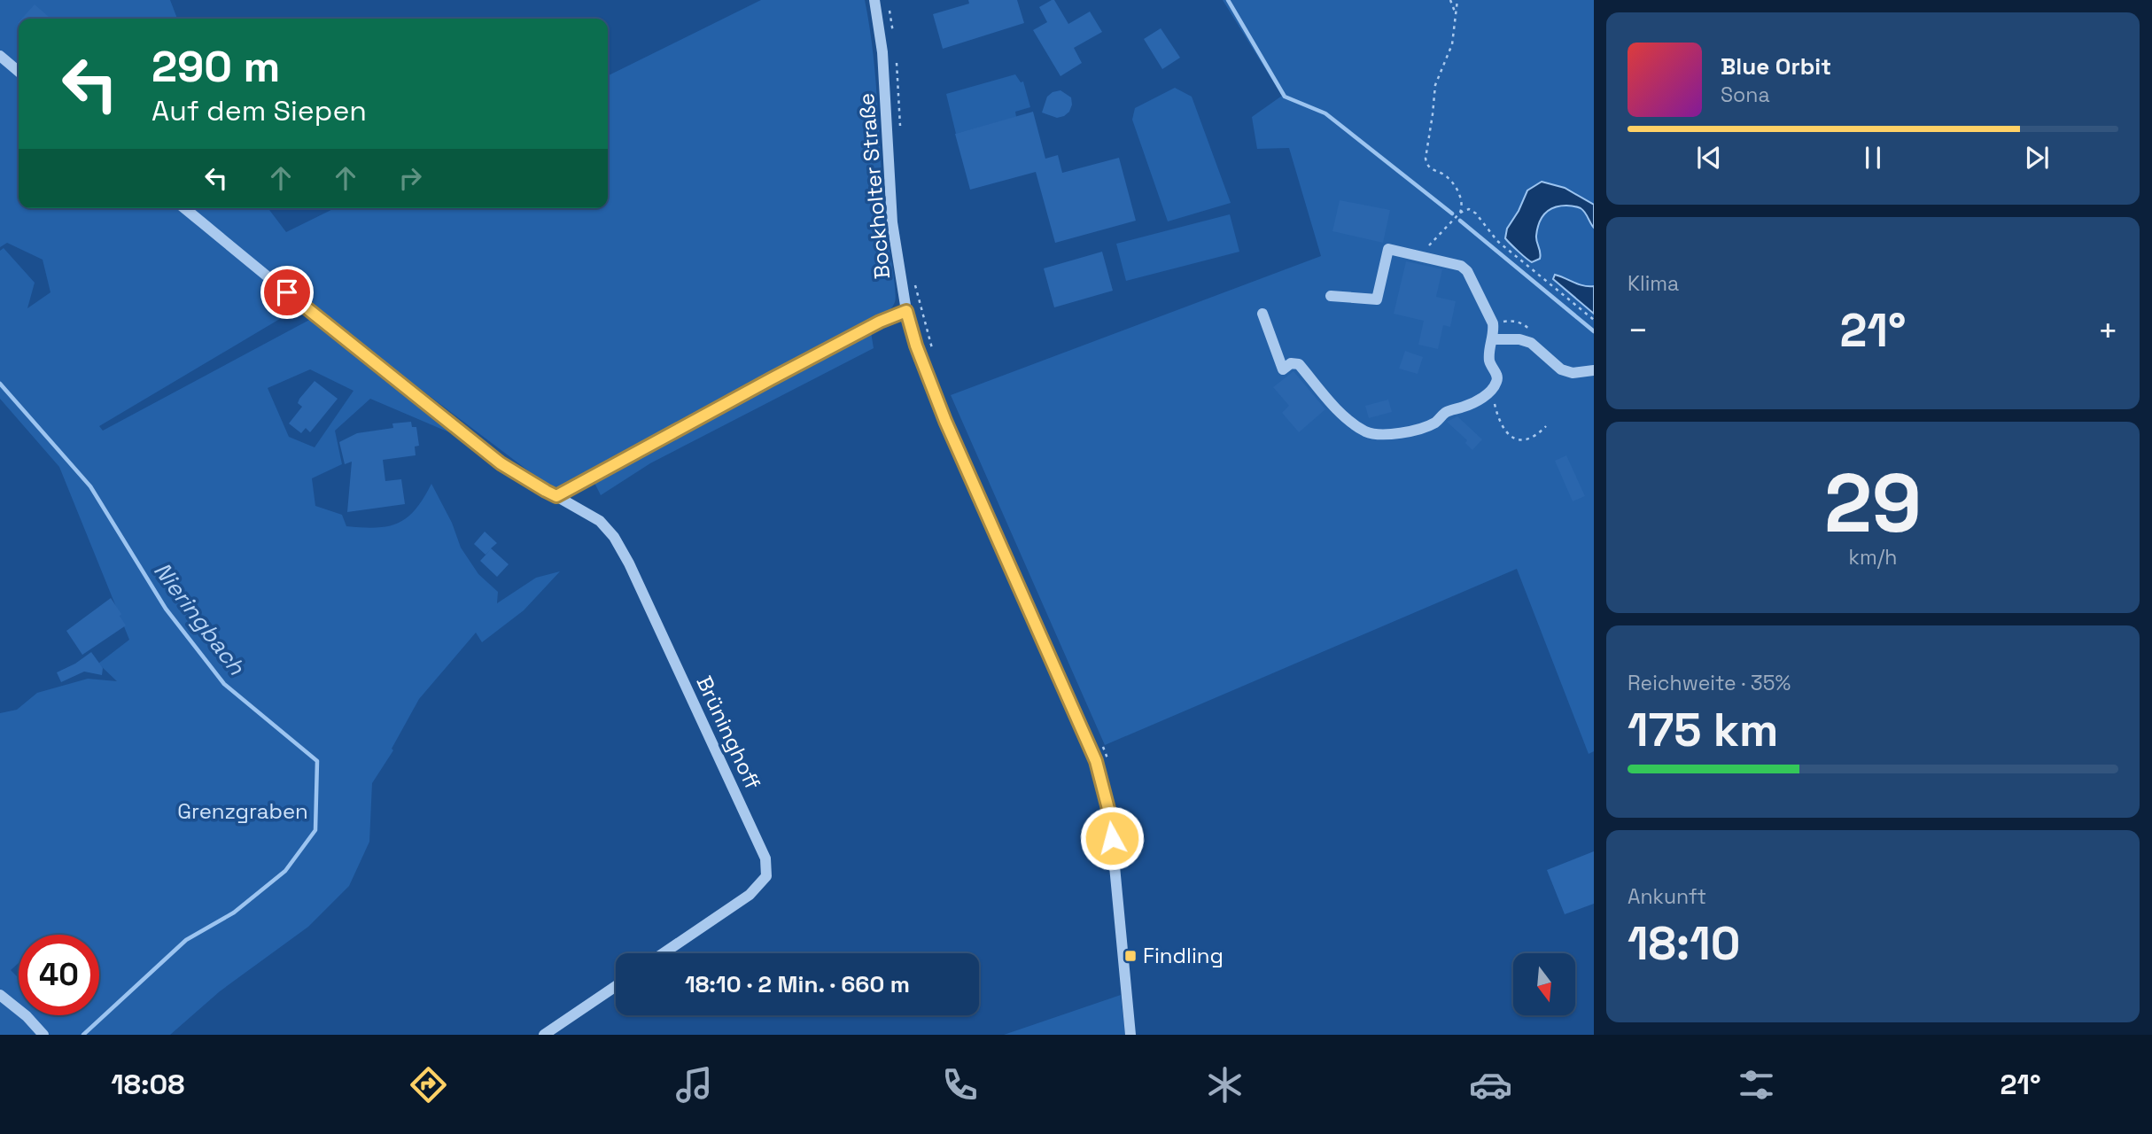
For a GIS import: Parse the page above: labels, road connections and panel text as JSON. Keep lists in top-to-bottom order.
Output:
{
  "streets": {
    "street": ["Bockholter Straße", "Brüninghoff"]
  },
  "water": ["Nieringbach"],
  "parks": ["Grenzgraben"],
  "places": {
    "transit": ["Findling"]
  },
  "north": "bottom",
  "page": {
    "turn": ["290 m", "Auf dem Siepen"],
    "song": ["Blue Orbit", "Sona"],
    "tile": [
      "Klima",
      ["29", "km/h"],
      ["Reichweite · 35%", "175 km"],
      ["Ankunft", "18:10"]
    ],
    "heat": ["−", "21°", "+"],
    "limit": "40",
    "trip": "18:10 · 2 Min. · 660 m",
    "tabs": ["18:08", "21°"]
  }
}
